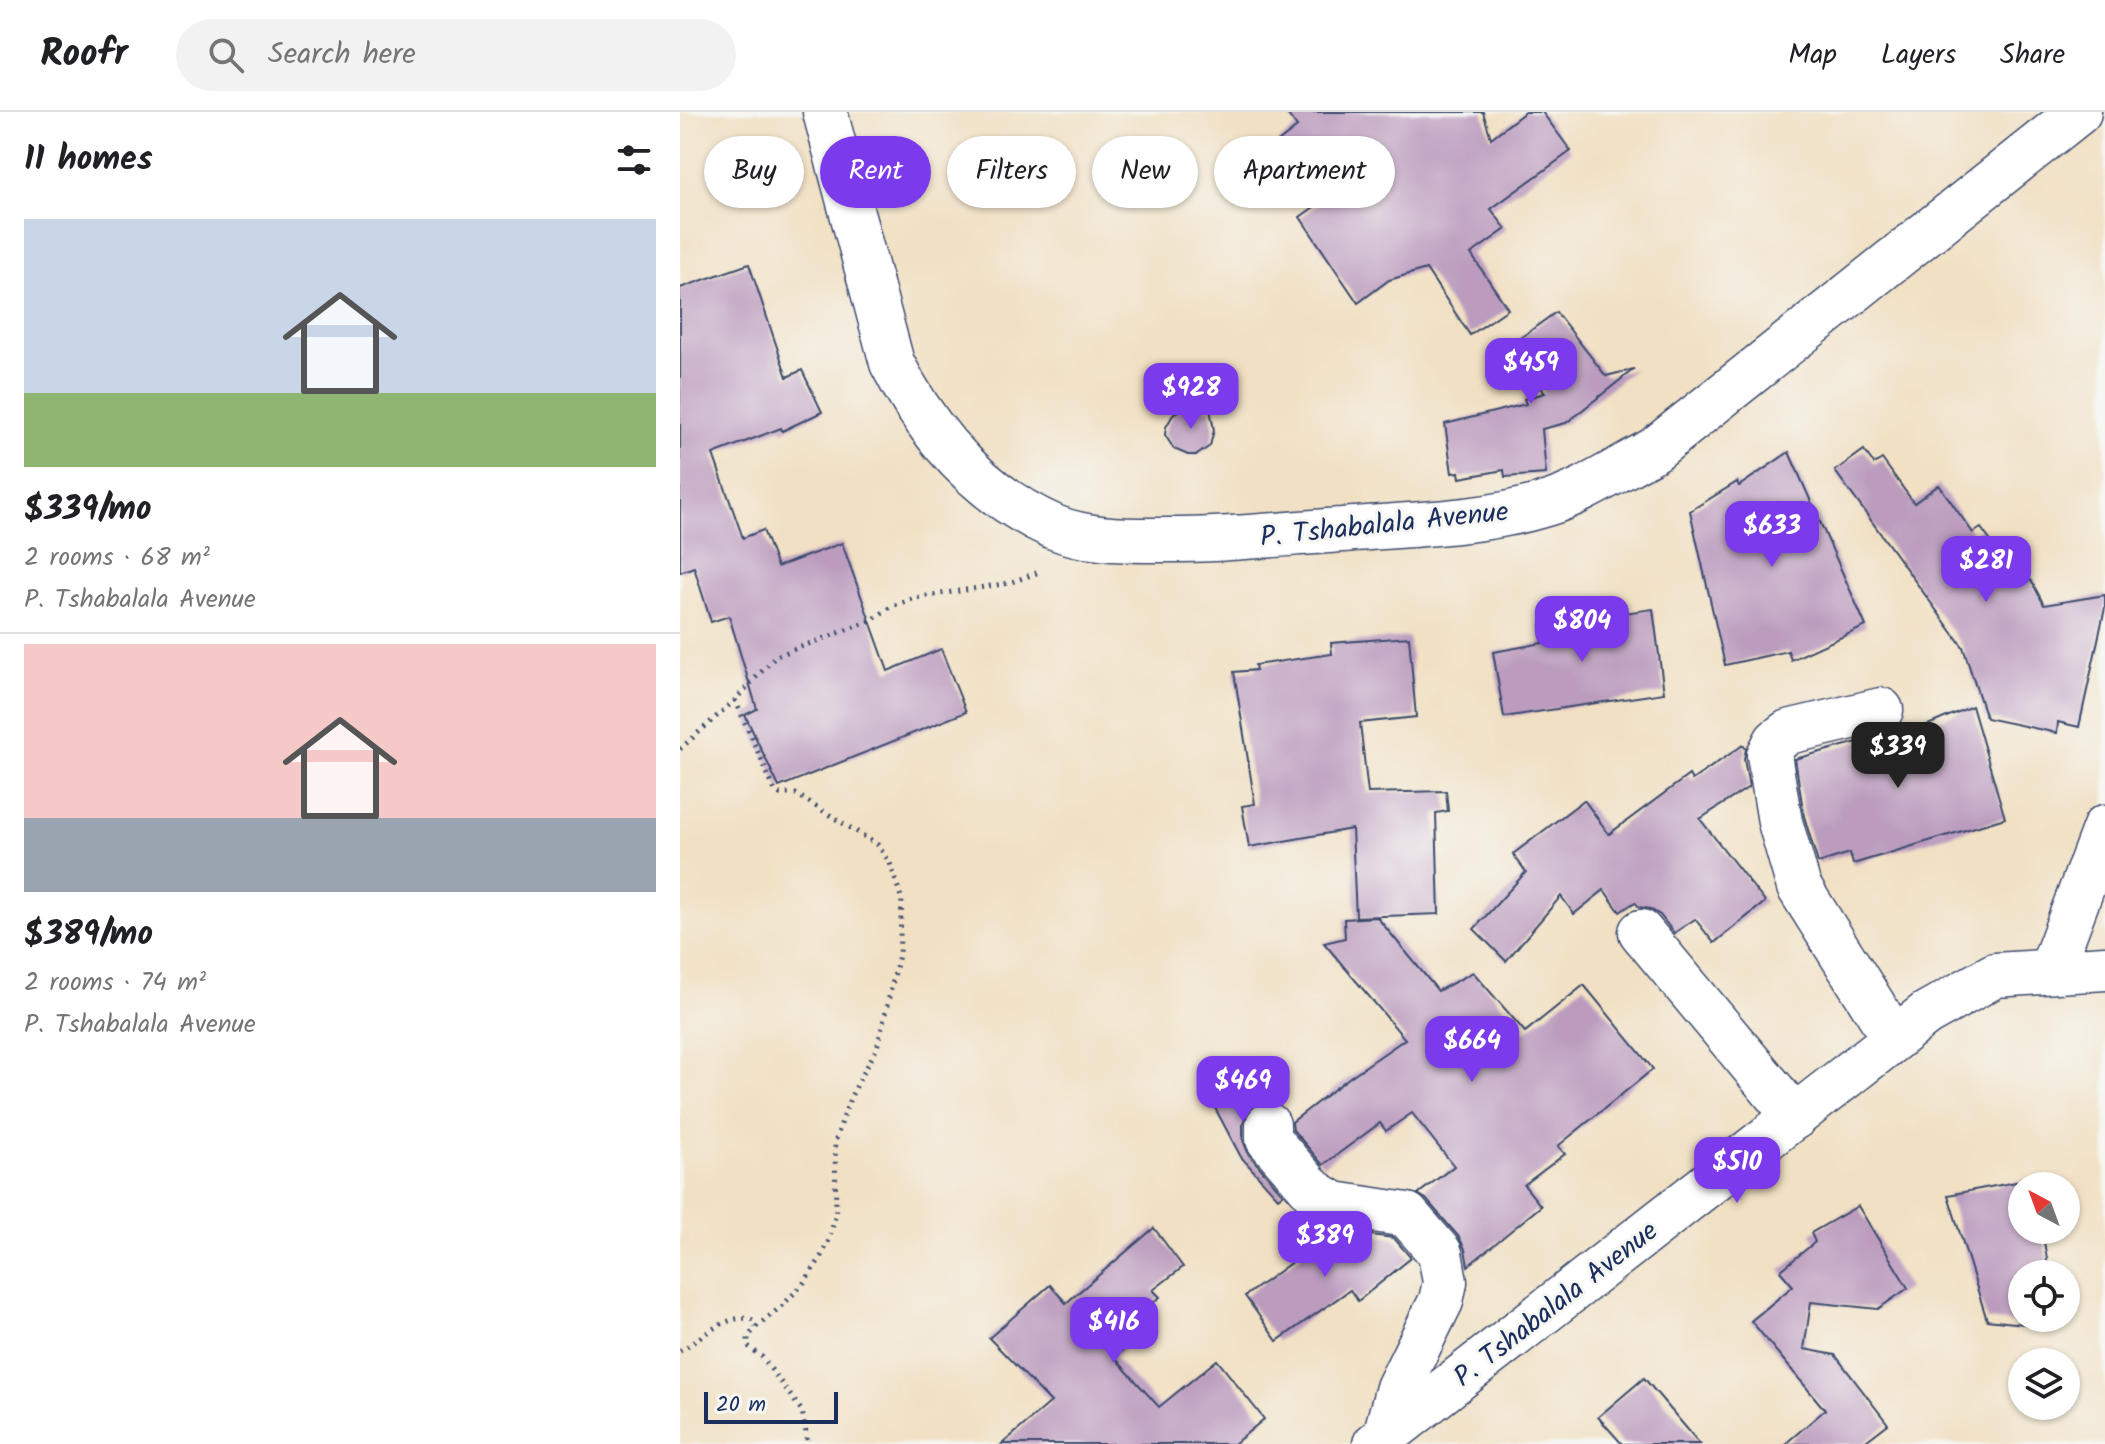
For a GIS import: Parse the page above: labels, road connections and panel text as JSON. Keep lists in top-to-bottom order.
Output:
{
  "streets": {
    "street": ["P. Tshabalala Avenue"]
  },
  "scale_bar": "20 m",
  "north": "top left",
  "page": {
    "header": "Roofr",
    "search": "Search here",
    "nav": ["Map", "Layers", "Share"],
    "heading": "11 homes",
    "chip": [
      "Buy",
      "Rent",
      "Filters",
      "New",
      "Apartment"
    ],
    "list": [
      {
        "name": "$339/mo",
        "note": "2 rooms · 68 m² · P. Tshabalala Avenue"
      },
      {
        "name": "$389/mo",
        "note": "2 rooms · 74 m² · P. Tshabalala Avenue"
      }
    ],
    "price": [
      "$459",
      "$928",
      "$633",
      "$281",
      "$804",
      "$339",
      "$664",
      "$469",
      "$510",
      "$389",
      "$416"
    ],
    "scale": "20 m"
  }
}
